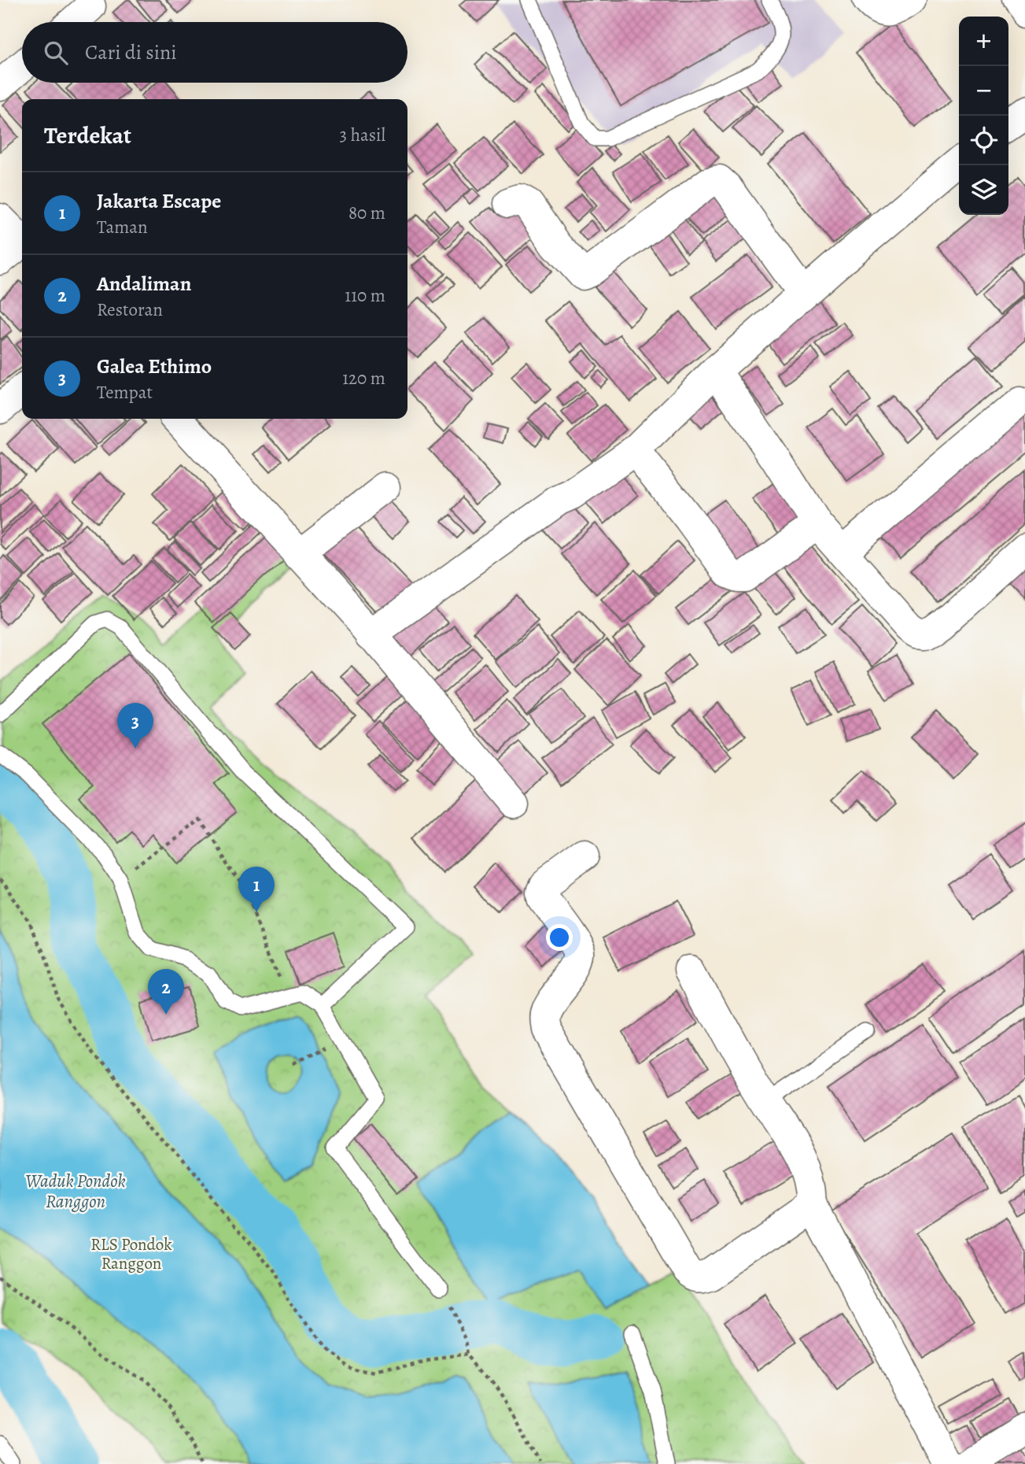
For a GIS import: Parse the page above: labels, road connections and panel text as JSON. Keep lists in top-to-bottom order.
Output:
{
  "water": ["Waduk Pondok Ranggon"],
  "parks": ["RLS Pondok Ranggon"],
  "page": {
    "map_buttons": ["+", "−"],
    "search": "Cari di sini",
    "heading": ["Terdekat", "3 hasil"],
    "list": [
      {
        "mark": "1",
        "name": "Jakarta Escape",
        "note": "Taman",
        "value": "80 m"
      },
      {
        "mark": "2",
        "name": "Andaliman",
        "note": "Restoran",
        "value": "110 m"
      },
      {
        "mark": "3",
        "name": "Galea Ethimo",
        "note": "Tempat",
        "value": "120 m"
      }
    ],
    "pins": ["3", "1", "2"]
  }
}
